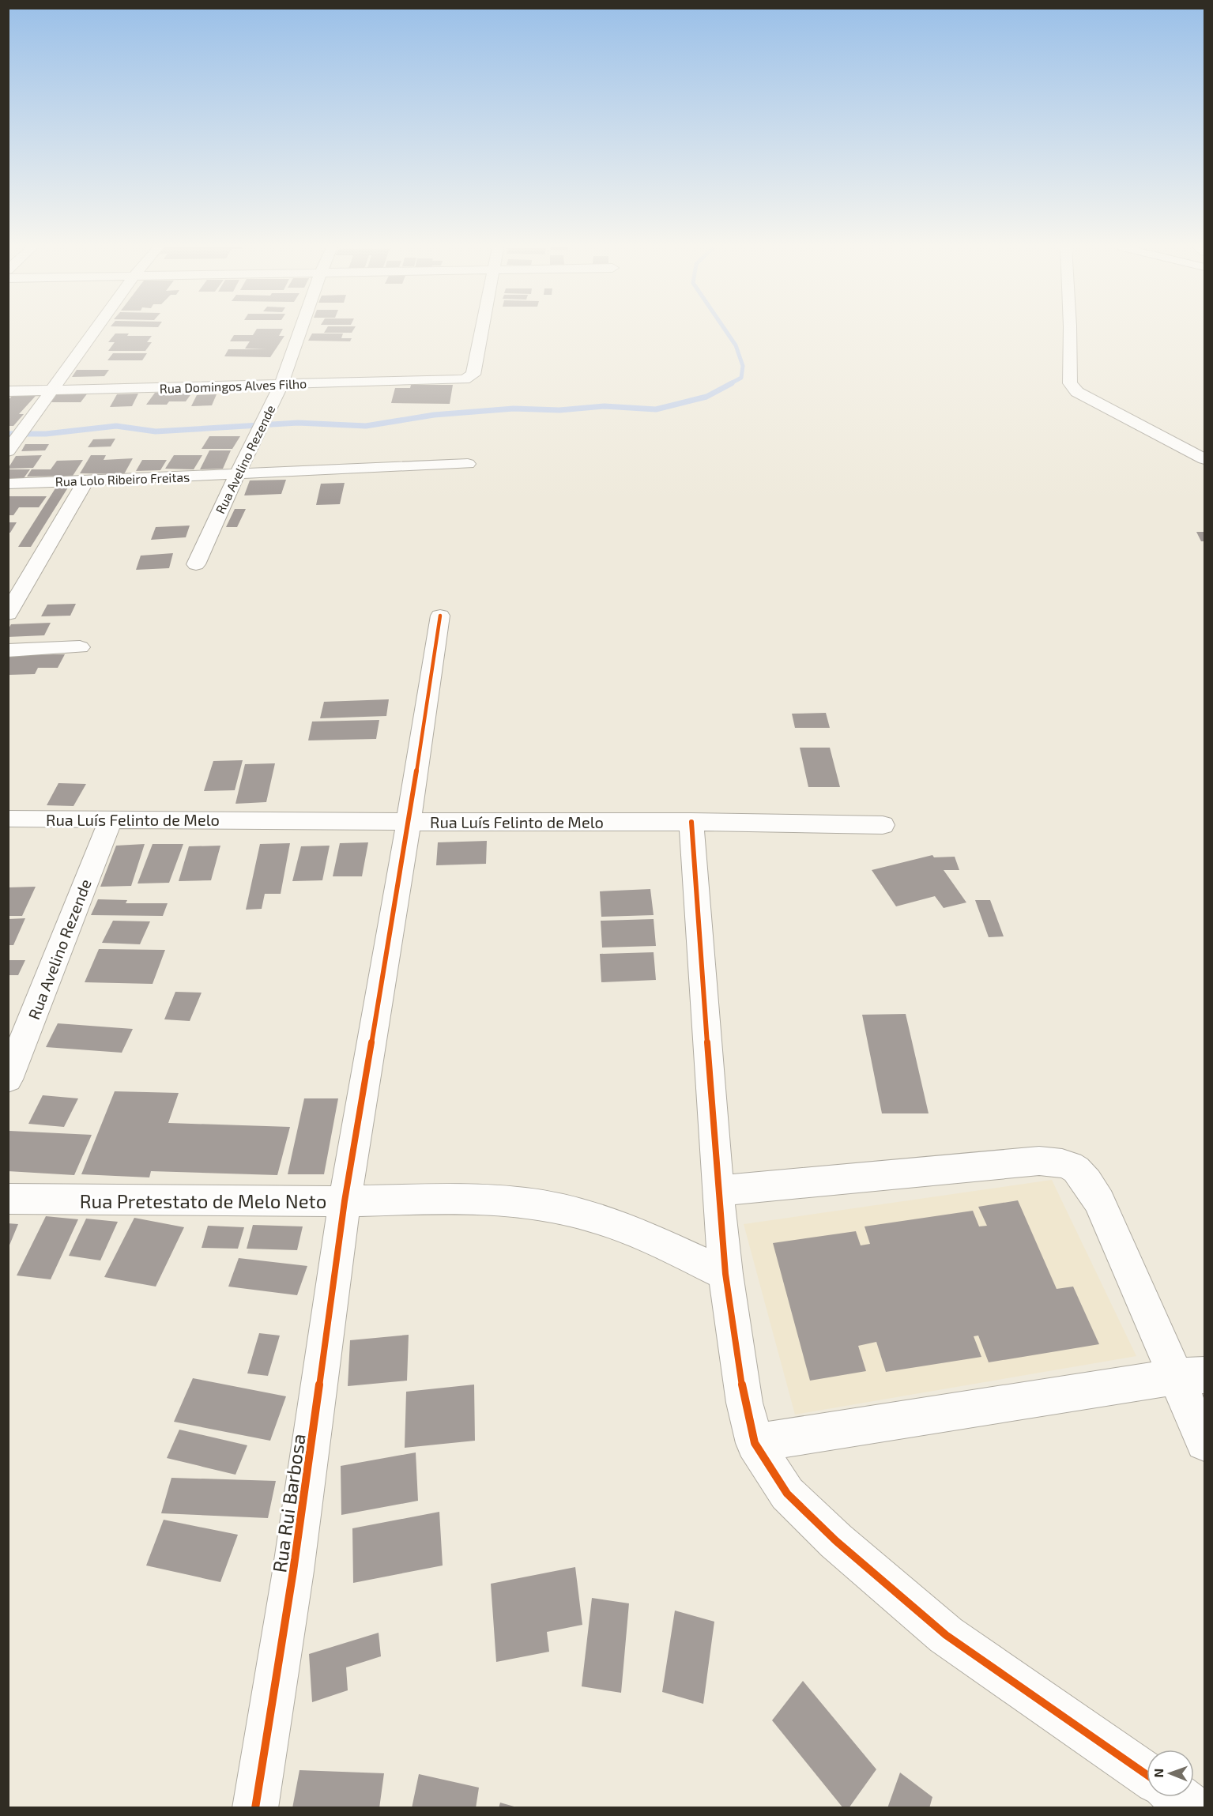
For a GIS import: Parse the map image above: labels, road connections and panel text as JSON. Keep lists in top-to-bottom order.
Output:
{
  "streets": {
    "street": [
      "Rua Domingos Alves Filho",
      "Rua Avelino Rezende",
      "Rua Lolo Ribeiro Freitas",
      "Rua Luís Felinto de Melo",
      "Rua Pretestato de Melo Neto",
      "Rua Rui Barbosa"
    ]
  },
  "crossings": [
    ["Rua Domingos Alves Filho", "Rua Avelino Rezende"],
    ["Rua Avelino Rezende", "Rua Lolo Ribeiro Freitas"],
    ["Rua Avelino Rezende", "Rua Luís Felinto de Melo"],
    ["Rua Luís Felinto de Melo", "Rua Rui Barbosa"],
    ["Rua Pretestato de Melo Neto", "Rua Rui Barbosa"]
  ],
  "north": "left"
}
